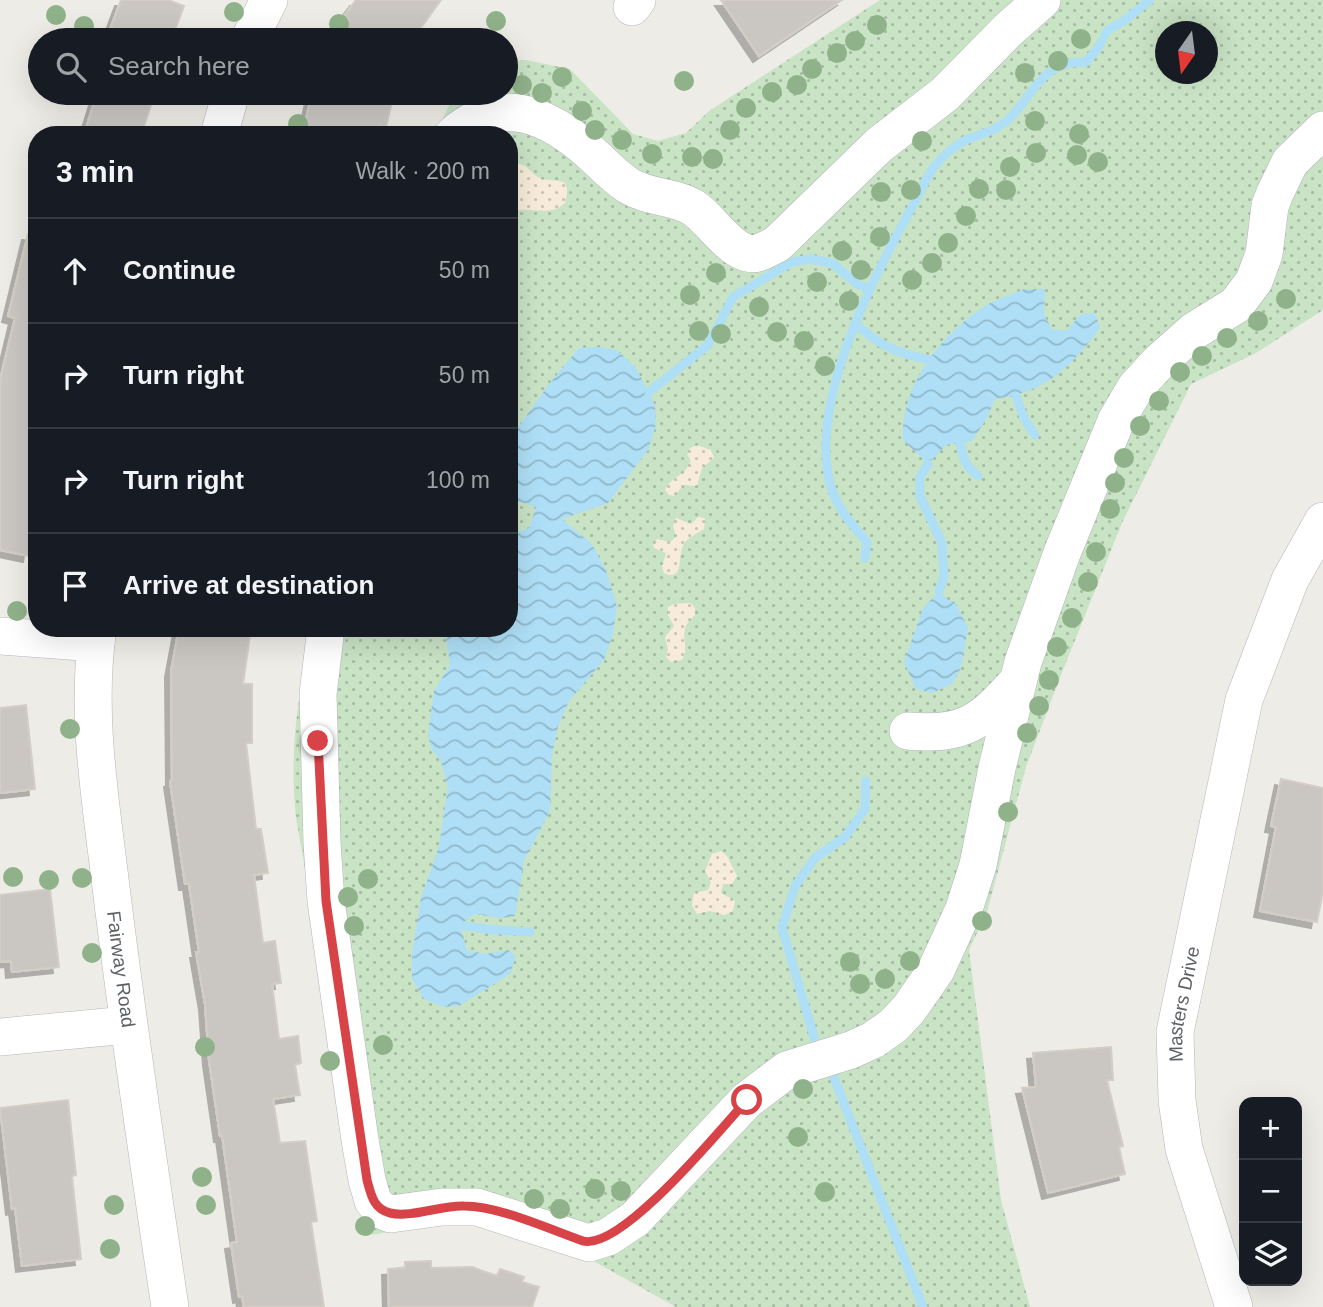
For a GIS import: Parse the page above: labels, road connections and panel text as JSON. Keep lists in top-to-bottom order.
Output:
{
  "streets": {
    "street": ["Fairway Road", "Masters Drive"]
  },
  "north": "bottom",
  "page": {
    "search": "Search here",
    "heading": ["3 min", "Walk · 200 m"],
    "list": [
      ["Continue", "50 m"],
      ["Turn right", "50 m"],
      ["Turn right", "100 m"],
      "Arrive at destination"
    ],
    "map_buttons": ["+", "−"]
  }
}
